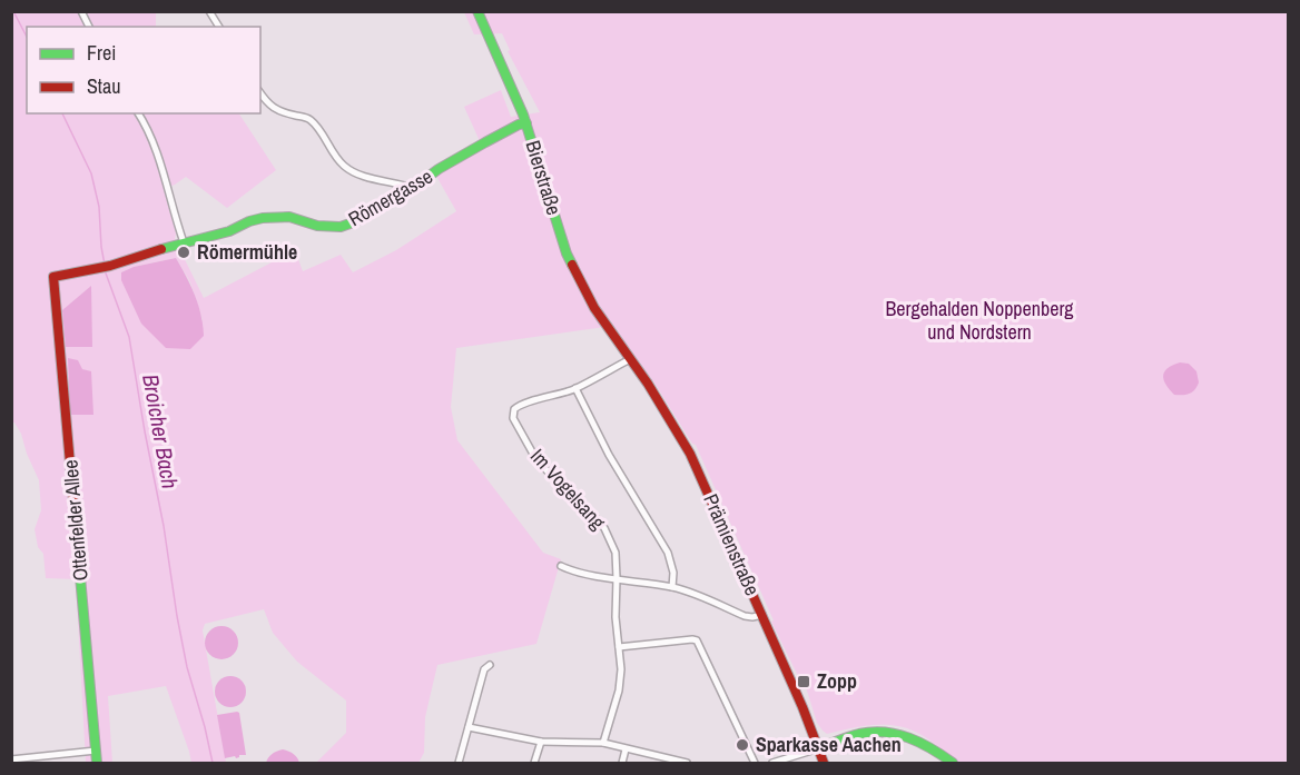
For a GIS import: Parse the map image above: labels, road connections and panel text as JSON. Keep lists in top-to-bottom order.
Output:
{
  "streets": {
    "street": [
      "Bierstraße",
      "Römergasse",
      "Im Vogelsang",
      "Ottenfelder Allee",
      "Prämienstraße"
    ]
  },
  "crossings": [
    ["Bierstraße", "Römergasse"],
    ["Bierstraße", "Prämienstraße"],
    ["Römergasse", "Ottenfelder Allee"]
  ],
  "water": ["Broicher Bach"],
  "parks": ["Bergehalden Noppenberg und Nordstern"],
  "places": {
    "other": ["Römermühle", "Sparkasse Aachen"],
    "transit": ["Zopp"]
  },
  "legend": ["Frei", "Stau"]
}
